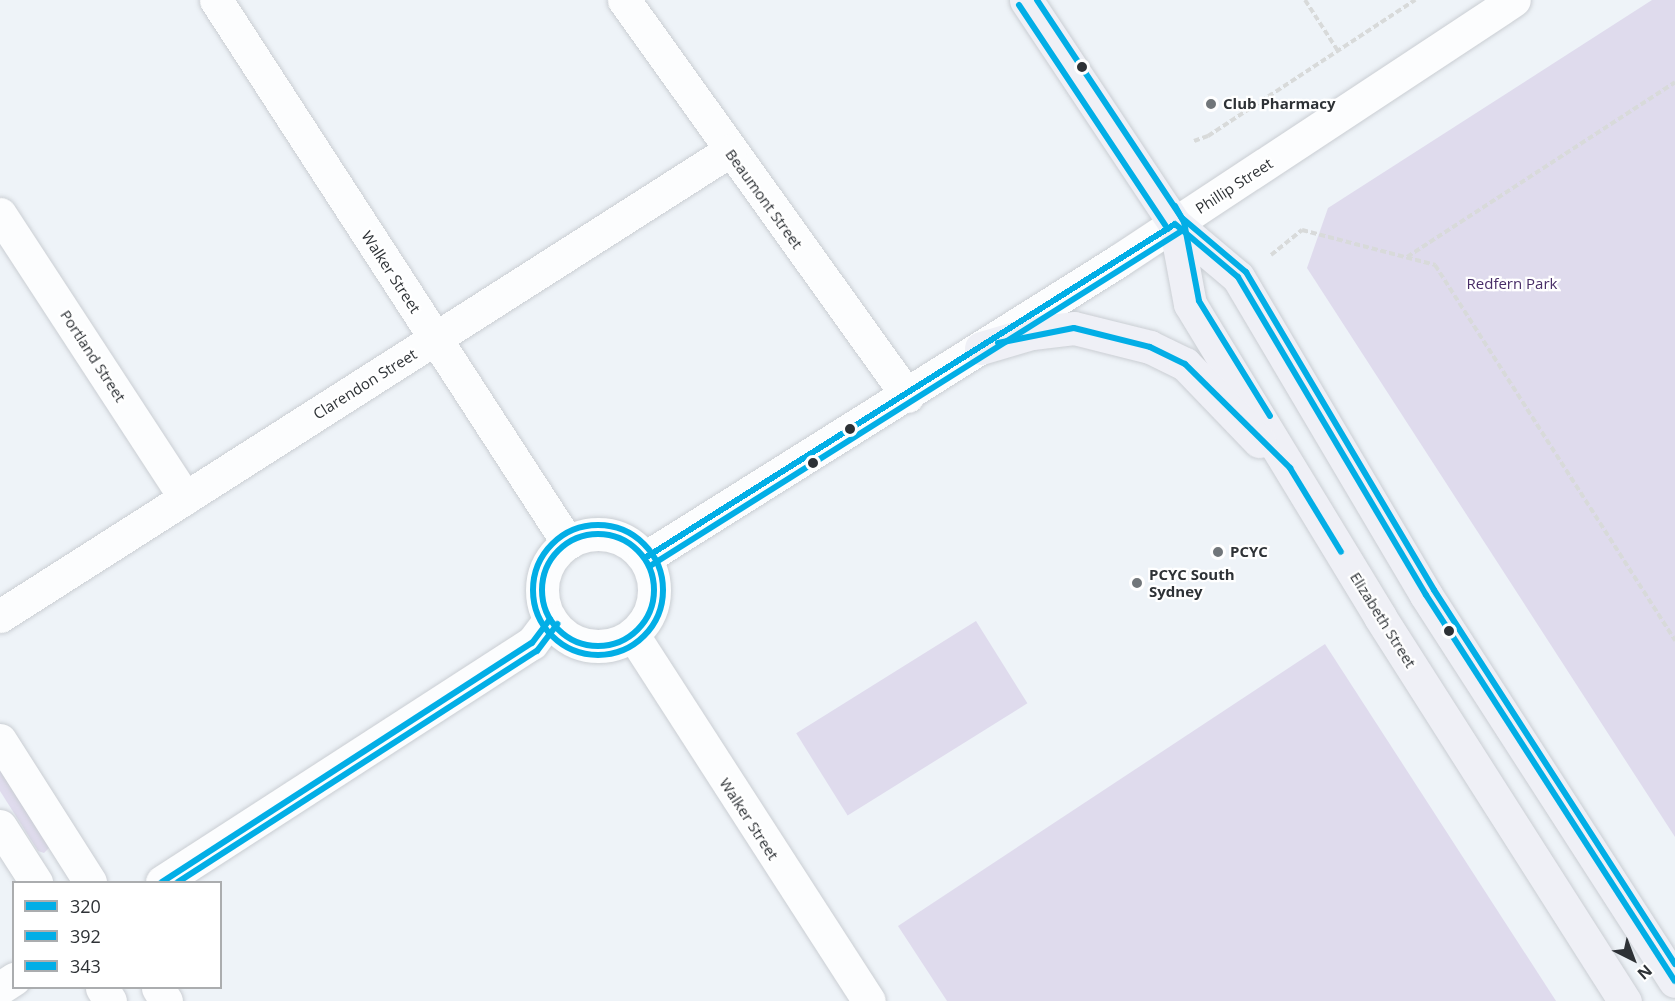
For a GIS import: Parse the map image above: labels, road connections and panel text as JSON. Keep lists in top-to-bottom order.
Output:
{
  "streets": {
    "main road": ["Elizabeth Street"],
    "street": [
      "Phillip Street",
      "Beaumont Street",
      "Walker Street",
      "Portland Street",
      "Clarendon Street"
    ]
  },
  "crossings": [
    ["Phillip Street", "Beaumont Street"],
    ["Phillip Street", "Walker Street"],
    ["Phillip Street", "Elizabeth Street"],
    ["Beaumont Street", "Clarendon Street"],
    ["Walker Street", "Clarendon Street"],
    ["Portland Street", "Clarendon Street"]
  ],
  "parks": ["Redfern Park"],
  "places": ["Club Pharmacy", "PCYC", "PCYC South Sydney"],
  "lines": ["transit line 343", "transit line 392", "transit line 320"],
  "legend": ["320", "392", "343"],
  "north": "bottom right"
}
